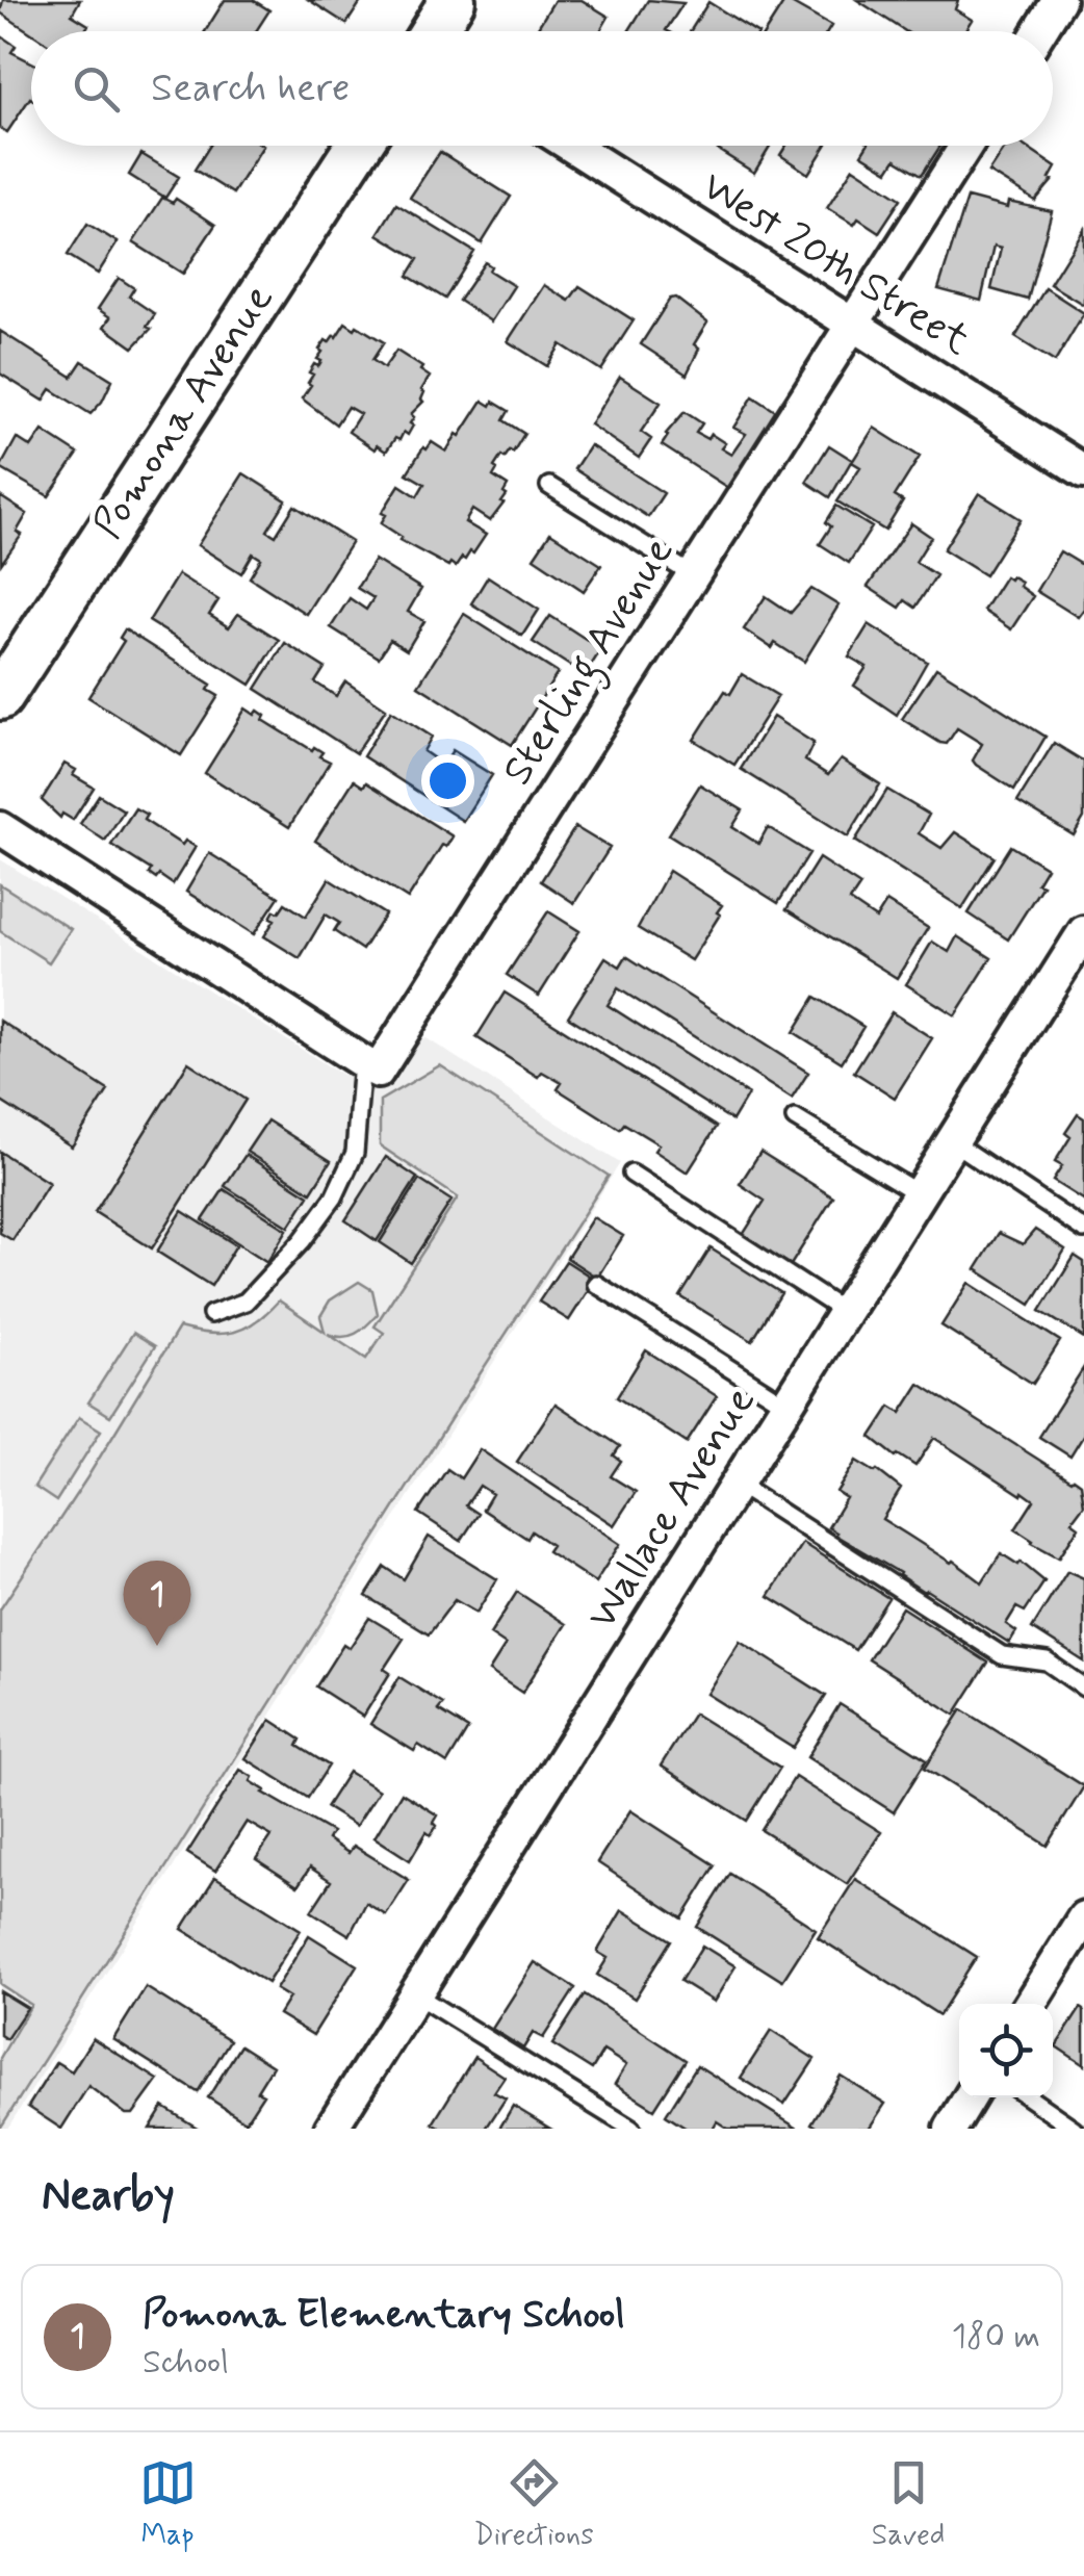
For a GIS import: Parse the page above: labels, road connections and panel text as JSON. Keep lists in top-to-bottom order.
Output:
{
  "streets": {
    "street": [
      "West 20th Street",
      "Pomona Avenue",
      "Sterling Avenue",
      "Wallace Avenue"
    ]
  },
  "crossings": [
    ["West 20th Street", "Sterling Avenue"]
  ],
  "page": {
    "search": "Search here",
    "pins": "1",
    "heading": "Nearby",
    "list": [
      {
        "mark": "1",
        "name": "Pomona Elementary School",
        "note": "School",
        "value": "180 m"
      }
    ],
    "nav": ["Map", "Directions", "Saved"]
  }
}
